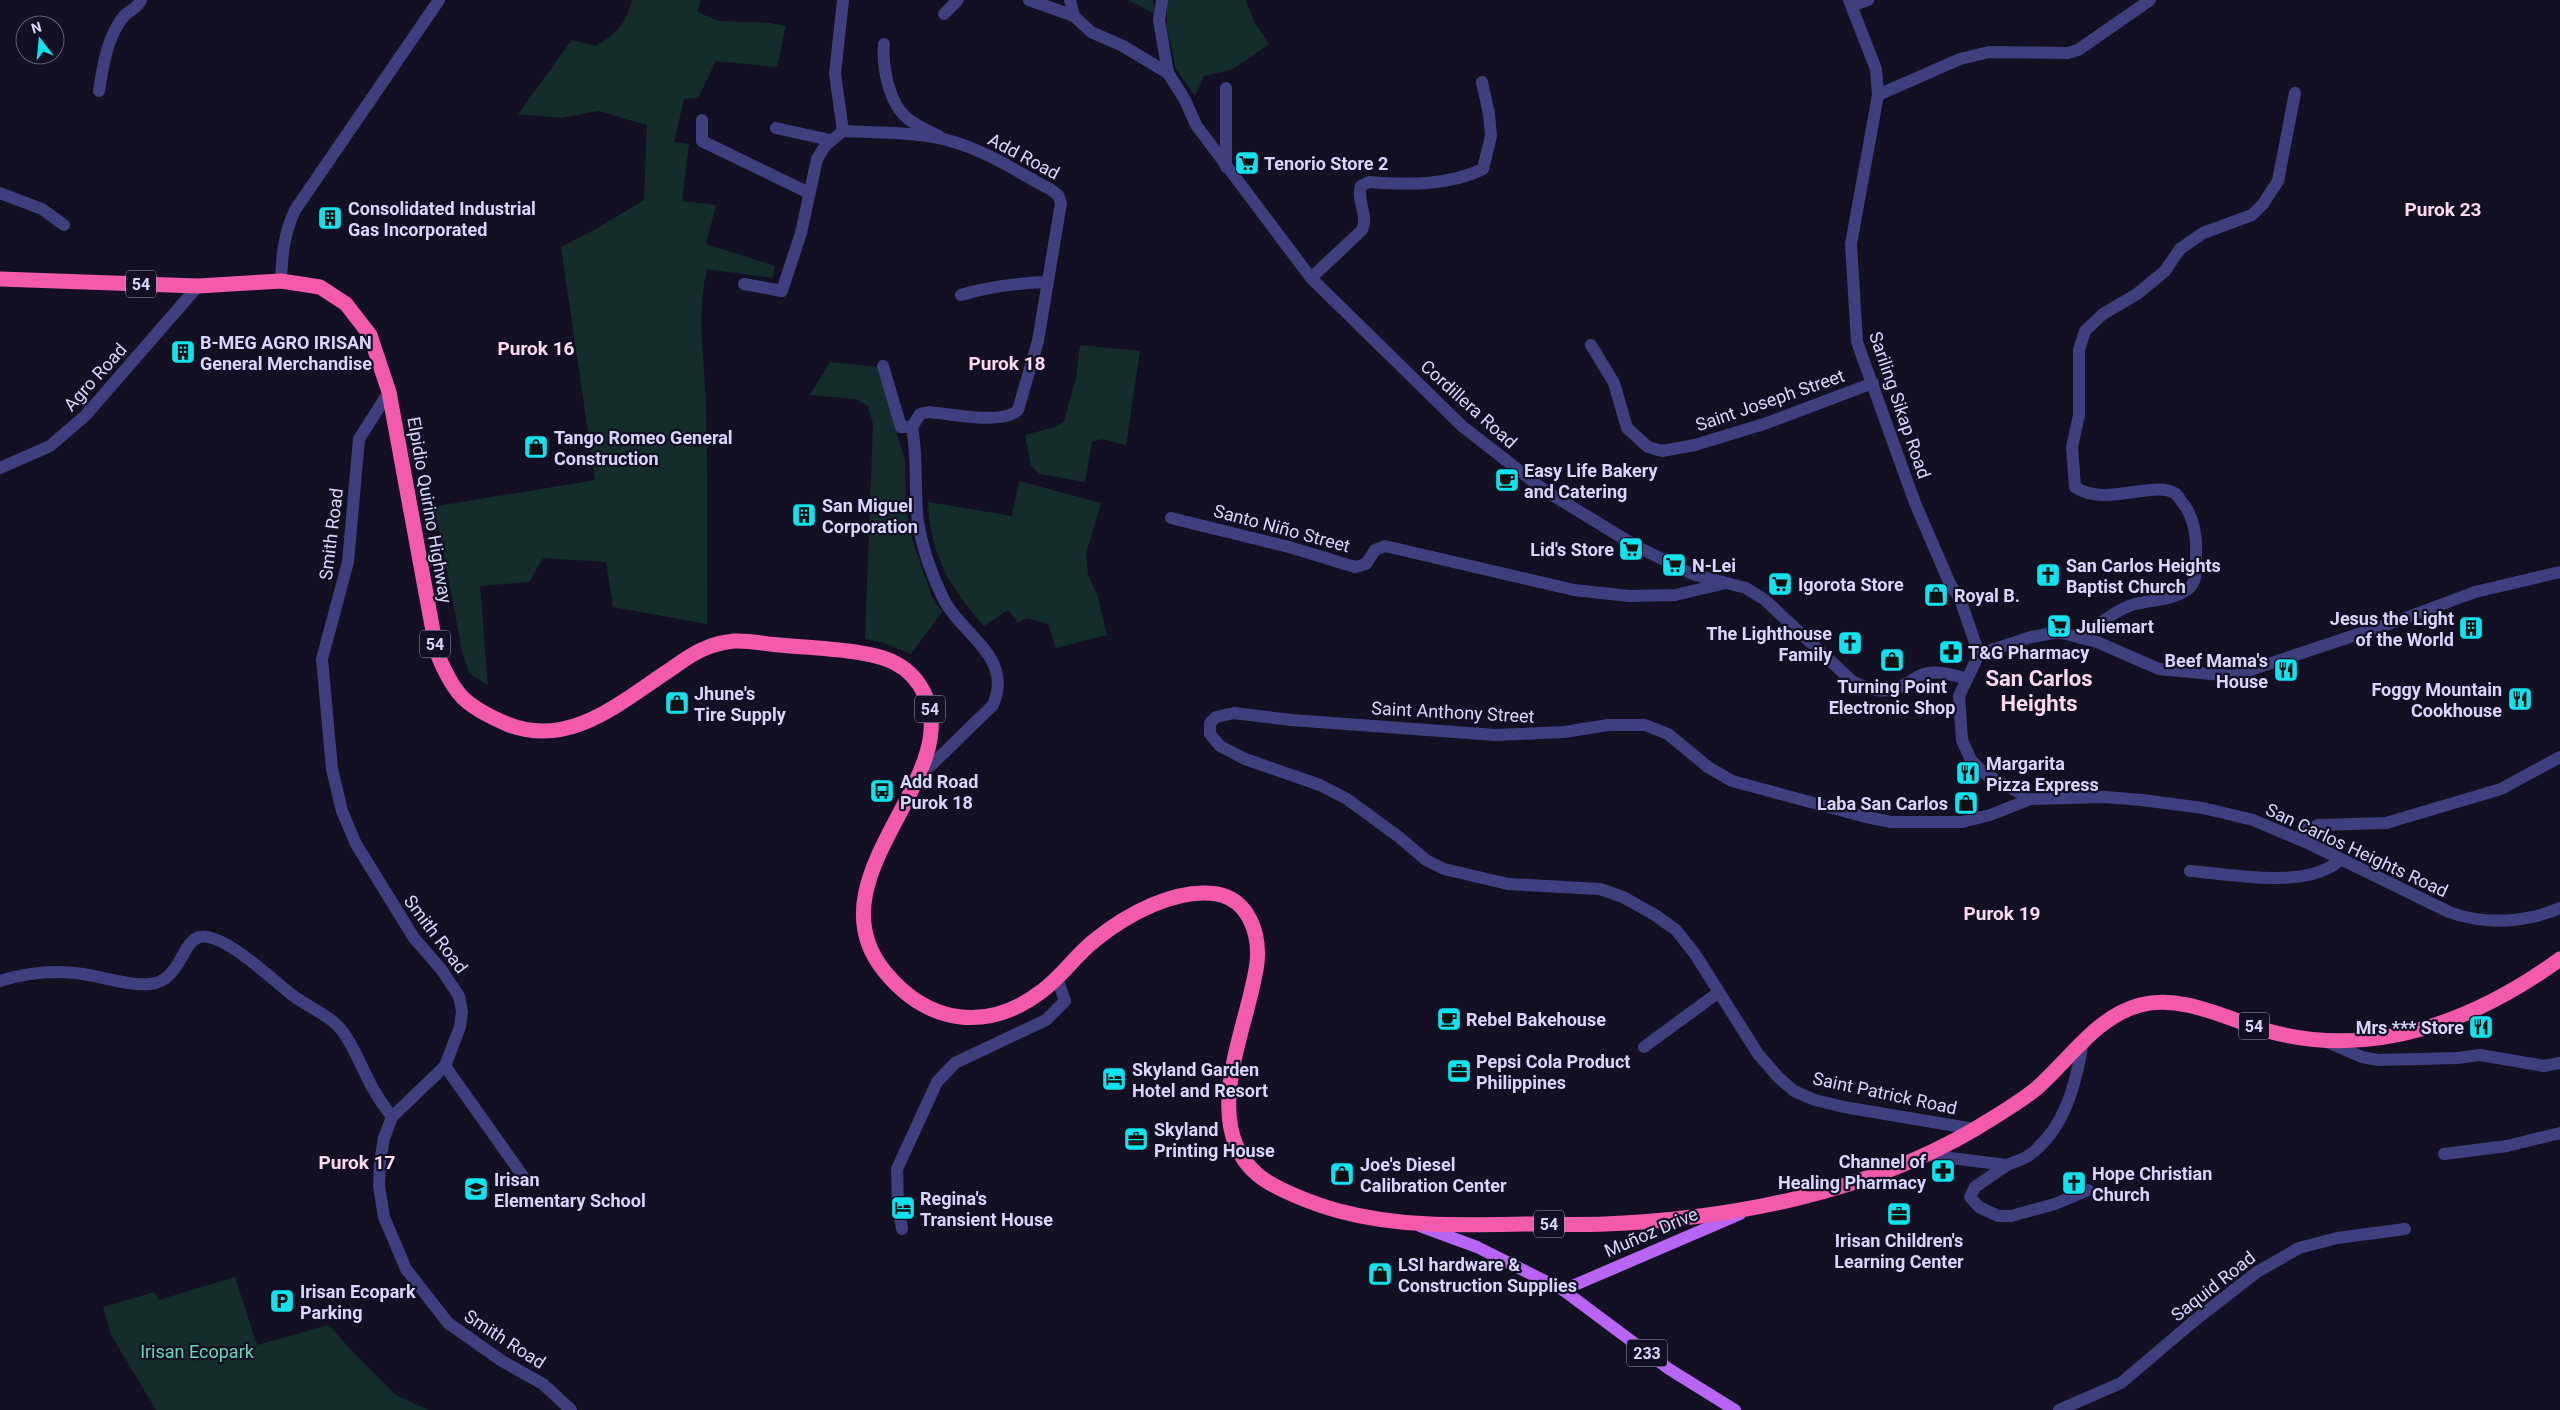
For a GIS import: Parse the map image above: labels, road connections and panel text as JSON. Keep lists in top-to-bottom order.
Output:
{
  "streets": {
    "highway": ["54", "Elpidio Quirino Highway"],
    "main road": ["Muñoz Drive", "233"],
    "street": [
      "Add Road",
      "Agro Road",
      "Saint Joseph Street",
      "Cordillera Road",
      "Sariling Sikap Road",
      "Santo Niño Street",
      "Smith Road",
      "Saint Anthony Street",
      "San Carlos Heights Road",
      "Saint Patrick Road",
      "Saquid Road"
    ]
  },
  "crossings": [
    ["Agro Road", "Elpidio Quirino Highway"],
    ["Saint Joseph Street", "Sariling Sikap Road"],
    ["Cordillera Road", "Santo Niño Street"],
    ["Elpidio Quirino Highway", "Smith Road"],
    ["Elpidio Quirino Highway", "Saint Patrick Road"],
    ["Elpidio Quirino Highway", "Muñoz Drive"],
    ["Elpidio Quirino Highway", "233"],
    ["Saint Anthony Street", "San Carlos Heights Road"],
    ["Saint Anthony Street", "Saint Patrick Road"],
    ["Muñoz Drive", "233"]
  ],
  "districts": [
    "Purok 23",
    "Purok 16",
    "Purok 18",
    "San Carlos Heights",
    "Purok 19",
    "Purok 17"
  ],
  "parks": ["Irisan Ecopark"],
  "places": {
    "supermarket": [
      "Tenorio Store 2",
      "Lid's Store",
      "N-Lei",
      "Igorota Store",
      "Juliemart"
    ],
    "building": [
      "Consolidated Industrial Gas Incorporated",
      "B-MEG AGRO IRISAN General Merchandise",
      "San Miguel Corporation",
      "Jesus the Light of the World"
    ],
    "shop": [
      "Tango Romeo General Construction",
      "Royal B.",
      "Turning Point Electronic Shop",
      "Jhune's Tire Supply",
      "Laba San Carlos",
      "Joe's Diesel Calibration Center",
      "LSI hardware & Construction Supplies"
    ],
    "cafe": ["Easy Life Bakery and Catering", "Rebel Bakehouse"],
    "church": ["San Carlos Heights Baptist Church", "The Lighthouse Family", "Hope Christian Church"],
    "pharmacy": ["T&G Pharmacy", "Channel of Healing Pharmacy"],
    "restaurant": [
      "Beef Mama's House",
      "Foggy Mountain Cookhouse",
      "Margarita Pizza Express",
      "Mrs *** Store"
    ],
    "bus stop": ["Add Road Purok 18"],
    "office": ["Pepsi Cola Product Philippines", "Skyland Printing House", "Irisan Children's Learning Center"],
    "hotel": ["Skyland Garden Hotel and Resort", "Regina's Transient House"],
    "school or university": ["Irisan Elementary School"],
    "parking": ["Irisan Ecopark Parking"]
  },
  "north": "top"
}
